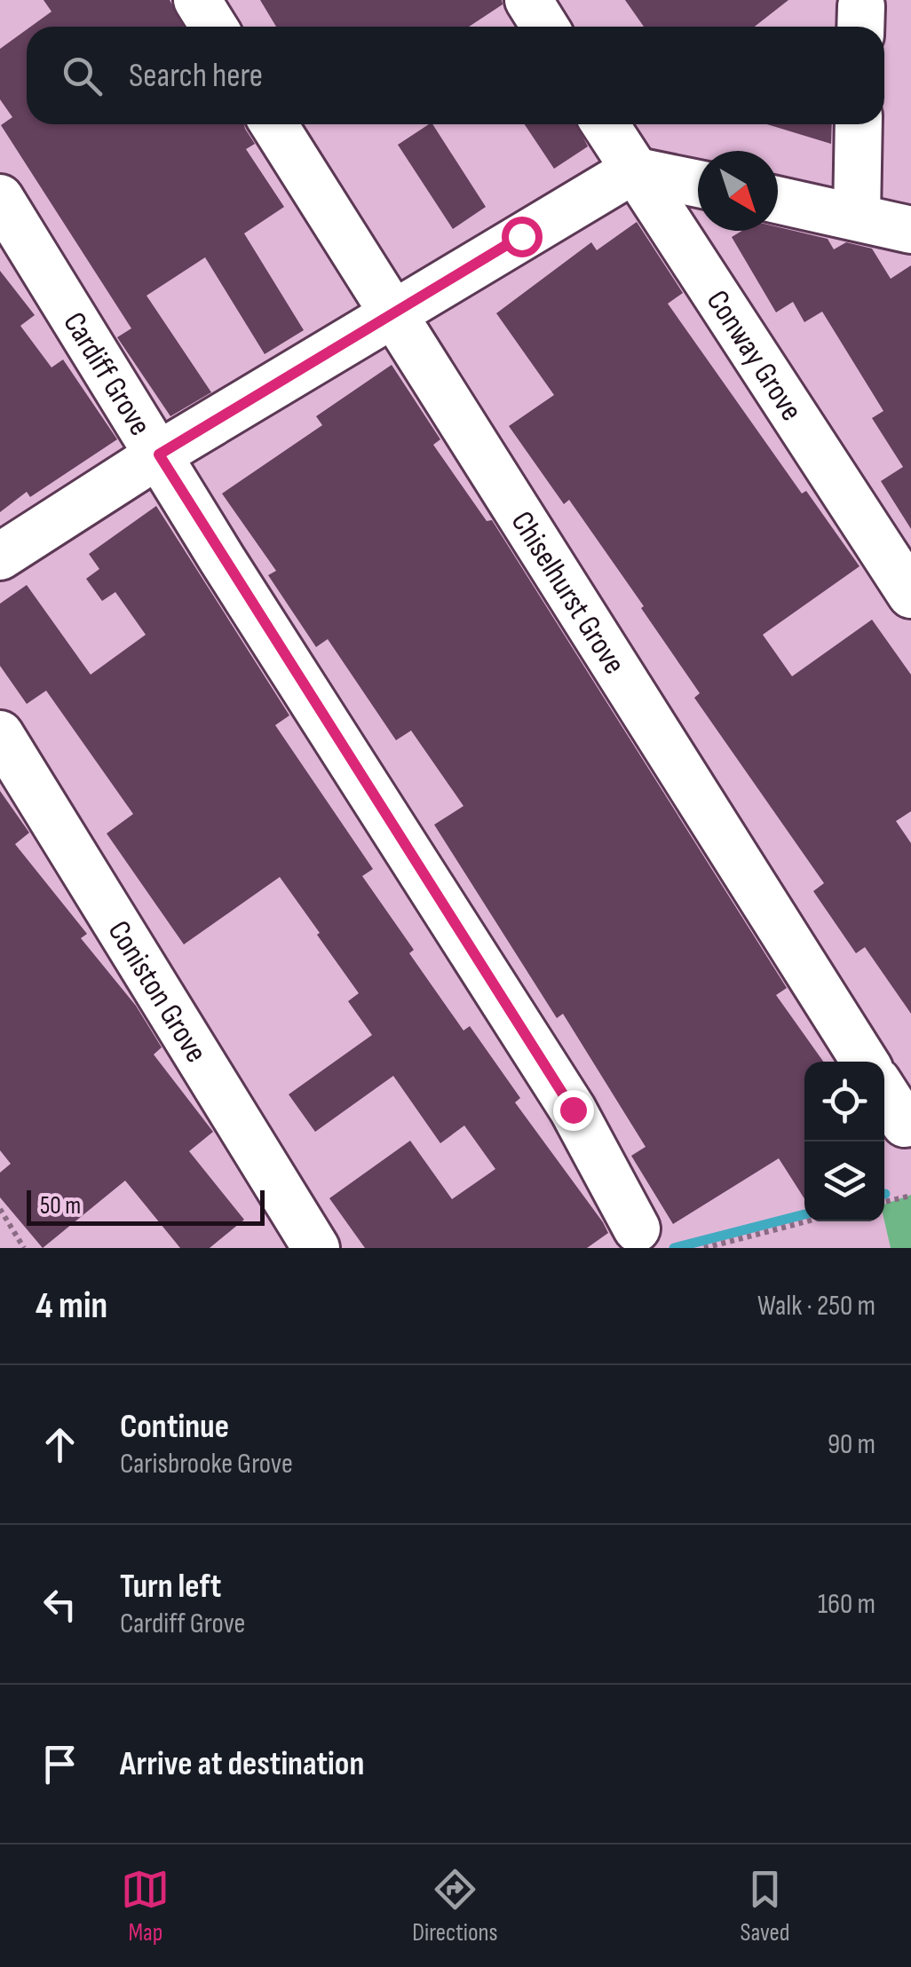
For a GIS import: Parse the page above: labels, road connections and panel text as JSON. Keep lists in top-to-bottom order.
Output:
{
  "streets": {
    "street": [
      "Conway Grove",
      "Cardiff Grove",
      "Chiselhurst Grove",
      "Coniston Grove"
    ]
  },
  "scale_bar": "50 m",
  "north": "bottom right",
  "page": {
    "search": "Search here",
    "scale": "50 m",
    "heading": ["4 min", "Walk · 250 m"],
    "list": [
      ["Continue", "Carisbrooke Grove", "90 m"],
      ["Turn left", "Cardiff Grove", "160 m"],
      "Arrive at destination"
    ],
    "nav": ["Map", "Directions", "Saved"]
  }
}
